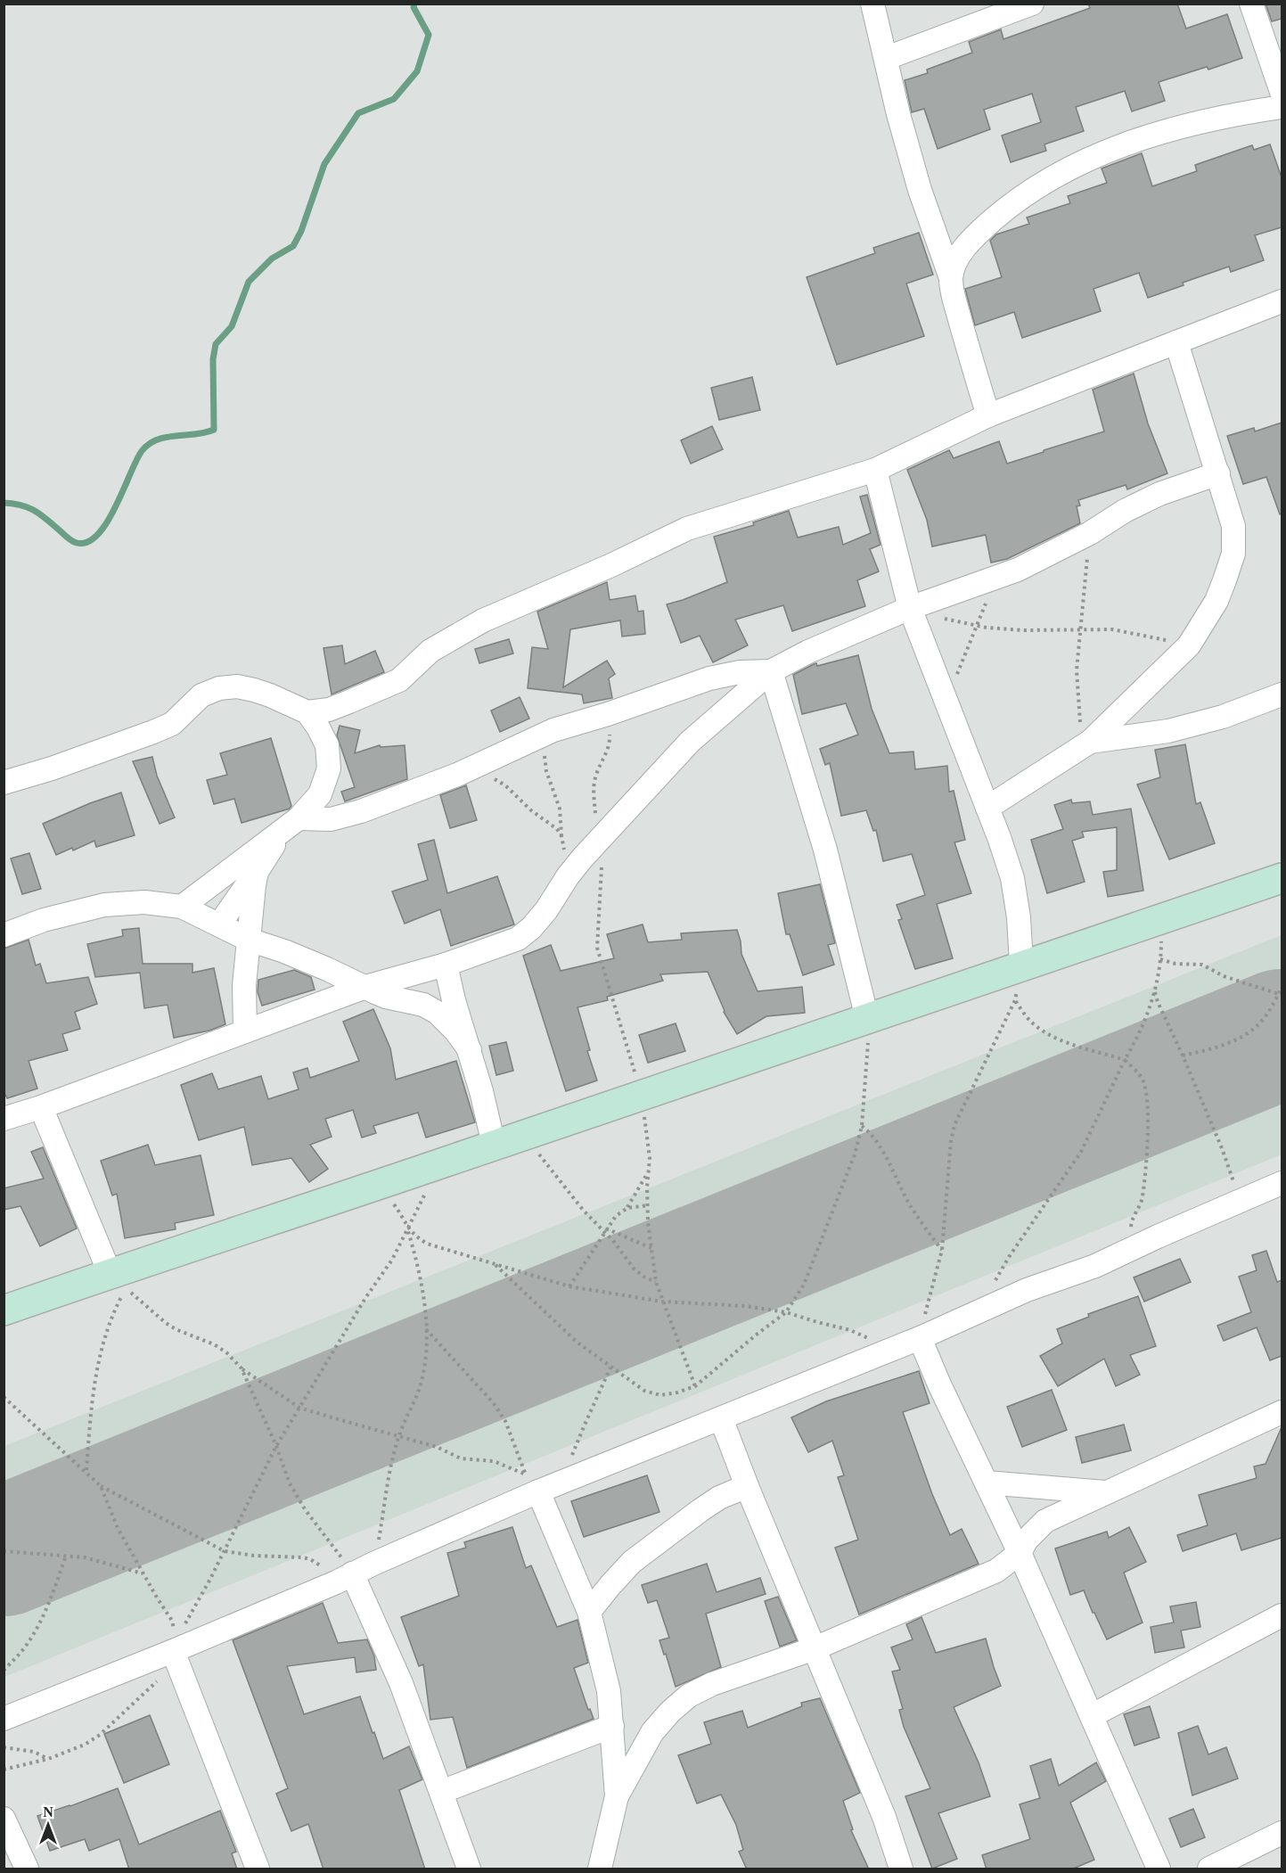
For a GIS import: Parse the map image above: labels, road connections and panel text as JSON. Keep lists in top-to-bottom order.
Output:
{
  "north": "top"
}
